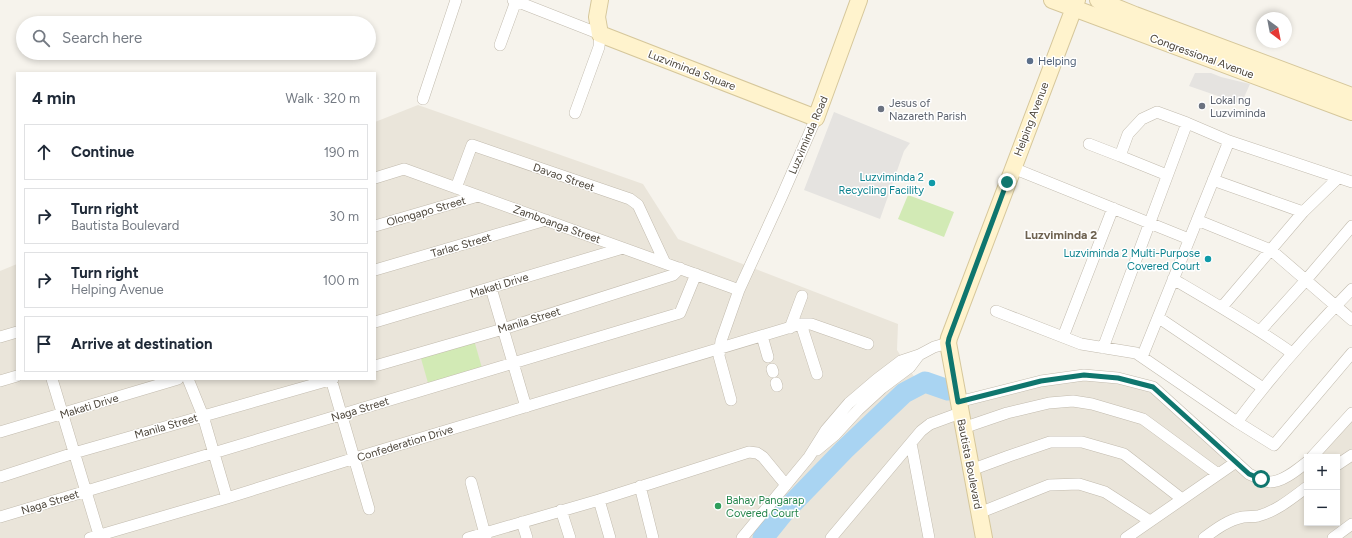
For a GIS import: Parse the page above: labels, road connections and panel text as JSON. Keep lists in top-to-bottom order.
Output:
{
  "streets": {
    "street": [
      "Congressional Avenue",
      "Luzviminda Square",
      "Helping Avenue",
      "Luzviminda Road",
      "Davao Street",
      "Olongapo Street",
      "Zamboanga Street",
      "Tarlac Street",
      "Makati Drive",
      "Manila Street",
      "Naga Street",
      "Confederation Drive",
      "Bautista Boulevard"
    ]
  },
  "crossings": [
    ["Congressional Avenue", "Helping Avenue"],
    ["Luzviminda Square", "Luzviminda Road"],
    ["Helping Avenue", "Bautista Boulevard"],
    ["Luzviminda Road", "Zamboanga Street"],
    ["Davao Street", "Zamboanga Street"],
    ["Olongapo Street", "Zamboanga Street"],
    ["Zamboanga Street", "Tarlac Street"],
    ["Zamboanga Street", "Makati Drive"],
    ["Zamboanga Street", "Manila Street"],
    ["Zamboanga Street", "Naga Street"]
  ],
  "districts": ["Luzviminda 2"],
  "places": [
    "Helping",
    "Lokal ng Luzviminda",
    "Jesus of Nazareth Parish",
    "Luzviminda 2 Recycling Facility",
    "Luzviminda 2 Multi-Purpose Covered Court",
    "Bahay Pangarap Covered Court"
  ],
  "north": "bottom right",
  "page": {
    "search": "Search here",
    "heading": ["4 min", "Walk · 320 m"],
    "list": [
      ["Continue", "190 m"],
      ["Turn right", "Bautista Boulevard", "30 m"],
      ["Turn right", "Helping Avenue", "100 m"],
      "Arrive at destination"
    ],
    "map_buttons": ["+", "−"]
  }
}
